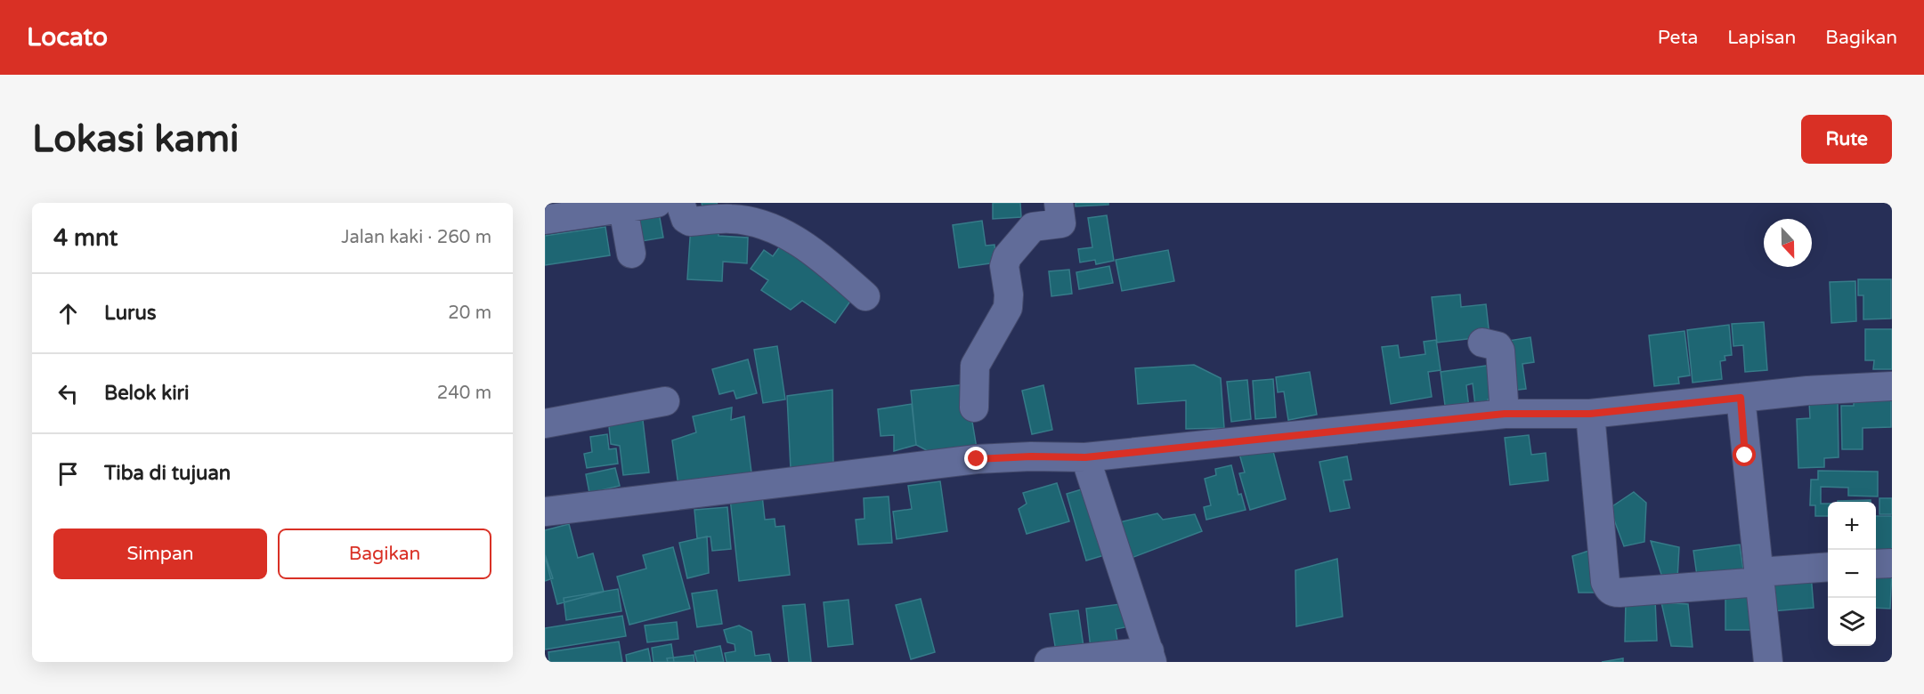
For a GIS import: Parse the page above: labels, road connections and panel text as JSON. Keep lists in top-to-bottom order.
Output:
{
  "north": "bottom",
  "page": {
    "header": "Locato",
    "nav": ["Peta", "Lapisan", "Bagikan"],
    "buttons": [
      "Rute",
      ["Simpan", "Bagikan"]
    ],
    "title": "Lokasi kami",
    "heading": ["4 mnt", "Jalan kaki · 260 m"],
    "list": [
      ["Lurus", "20 m"],
      ["Belok kiri", "240 m"],
      "Tiba di tujuan"
    ],
    "map_buttons": ["+", "−"]
  }
}
